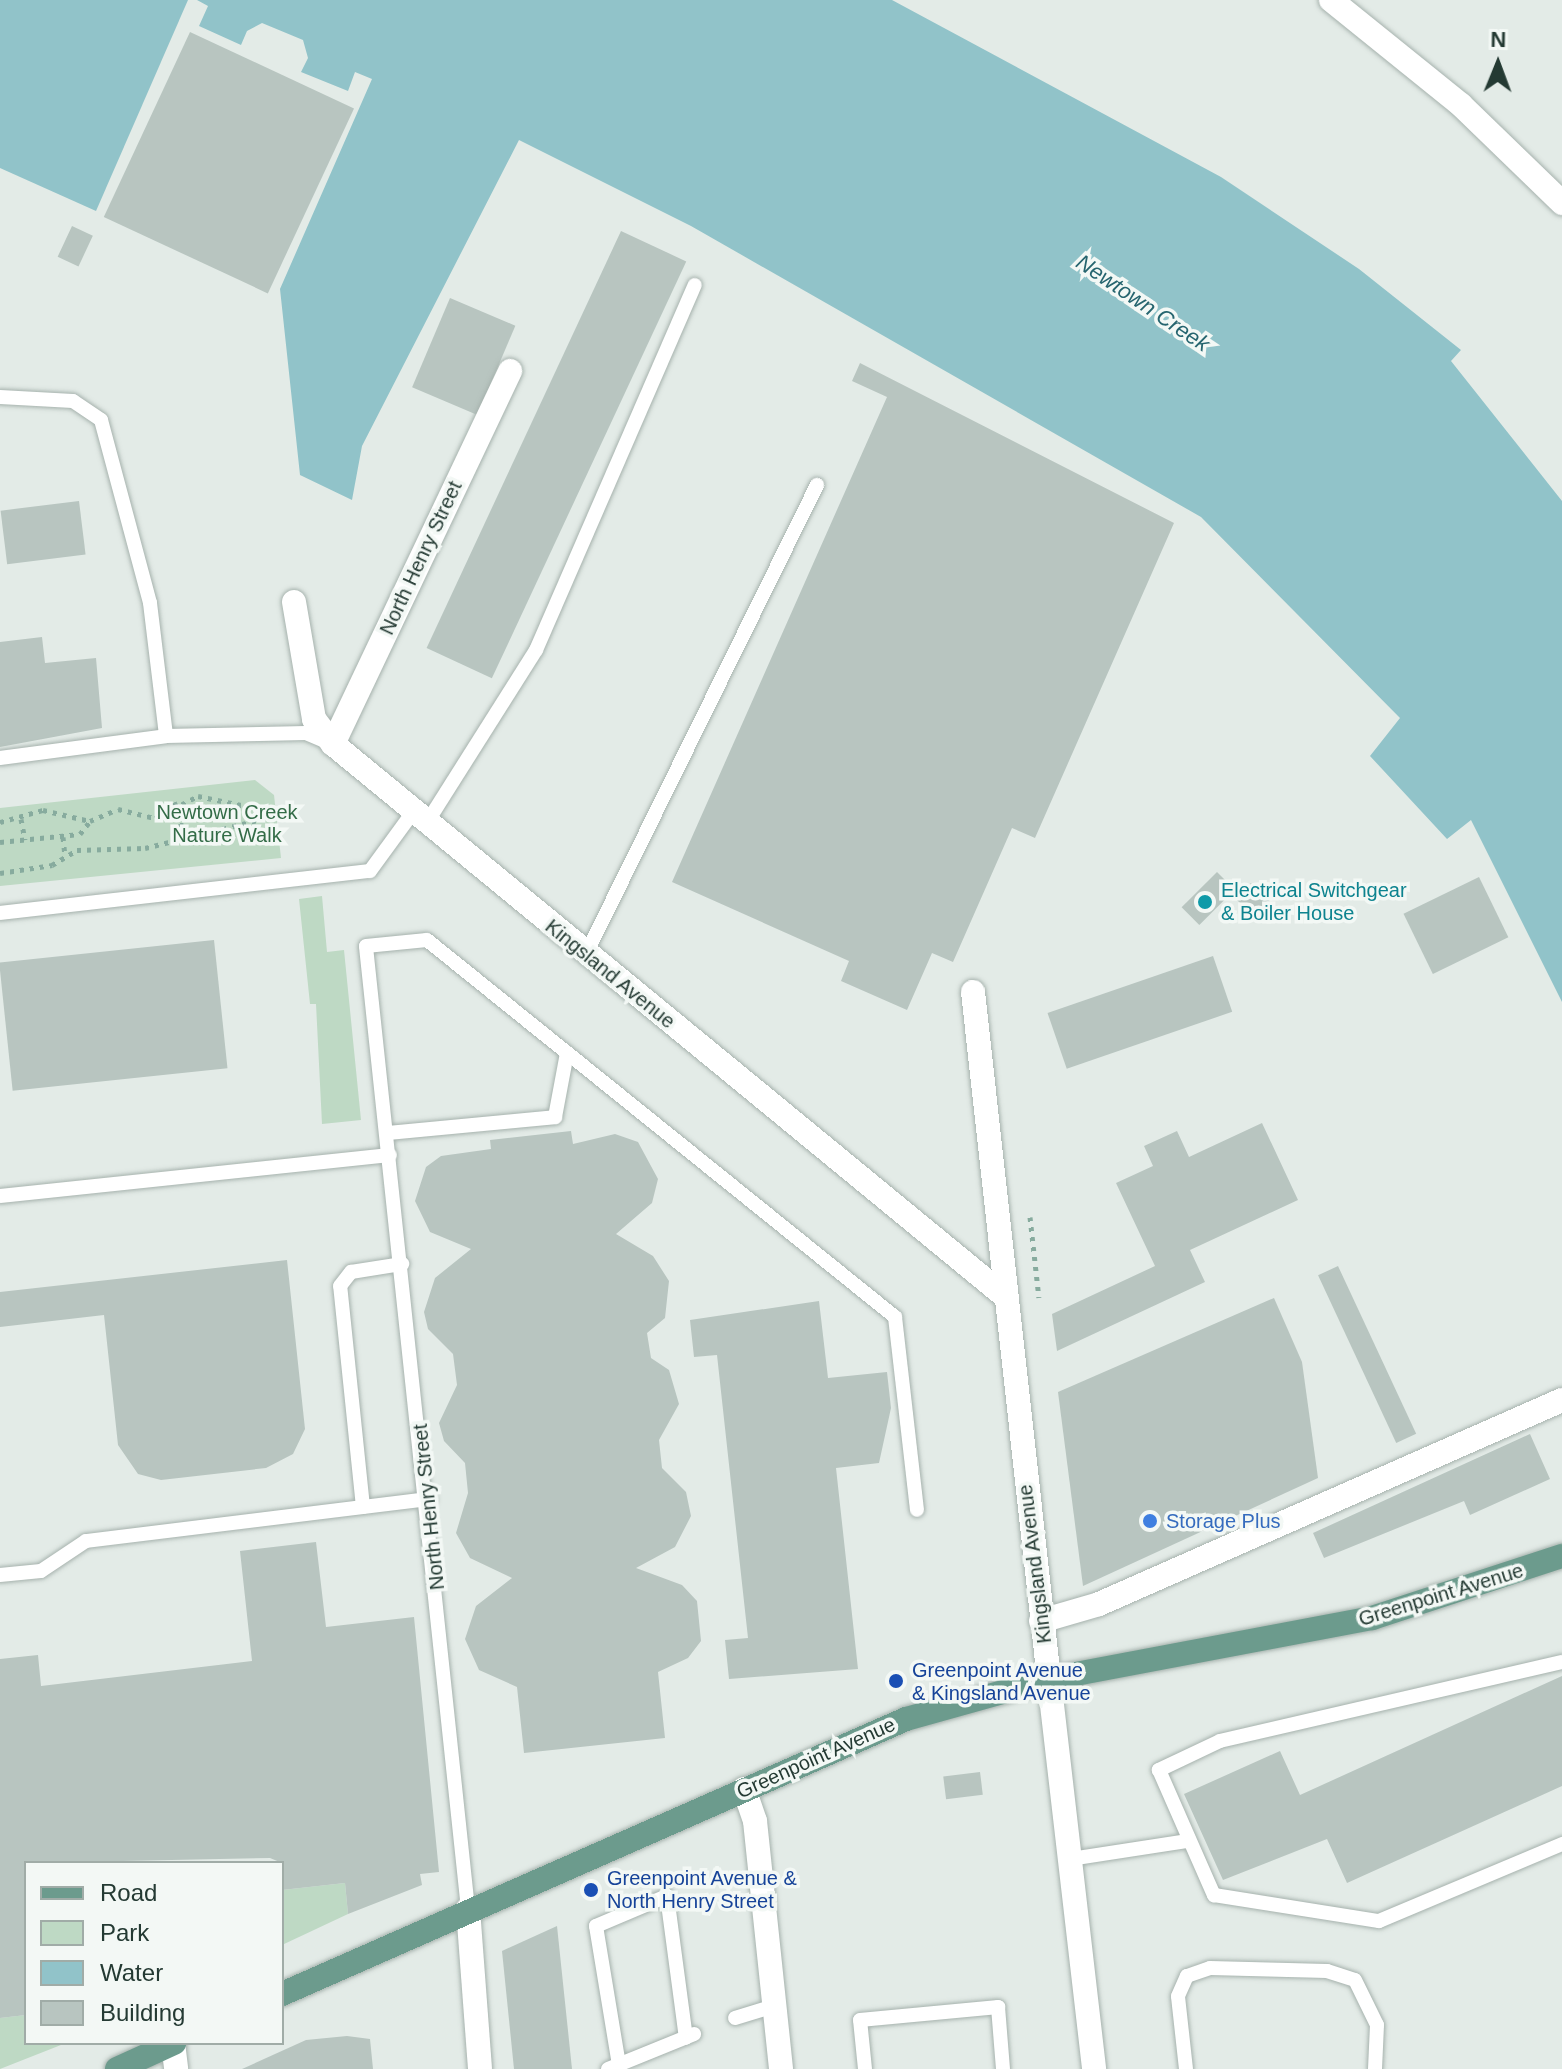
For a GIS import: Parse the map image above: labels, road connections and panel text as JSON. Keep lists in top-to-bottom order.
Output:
{
  "streets": {
    "main road": ["Greenpoint Avenue"],
    "street": ["North Henry Street", "Kingsland Avenue"]
  },
  "crossings": [
    ["North Henry Street", "Kingsland Avenue"],
    ["North Henry Street", "Greenpoint Avenue"],
    ["Kingsland Avenue", "Greenpoint Avenue"]
  ],
  "water": ["Newtown Creek"],
  "parks": ["Newtown Creek Nature Walk"],
  "places": [
    "Electrical Switchgear & Boiler House",
    "Storage Plus",
    "Greenpoint Avenue & Kingsland Avenue",
    "Greenpoint Avenue & North Henry Street"
  ],
  "legend": [
    "Road",
    "Park",
    "Water",
    "Building"
  ],
  "north": "top"
}
